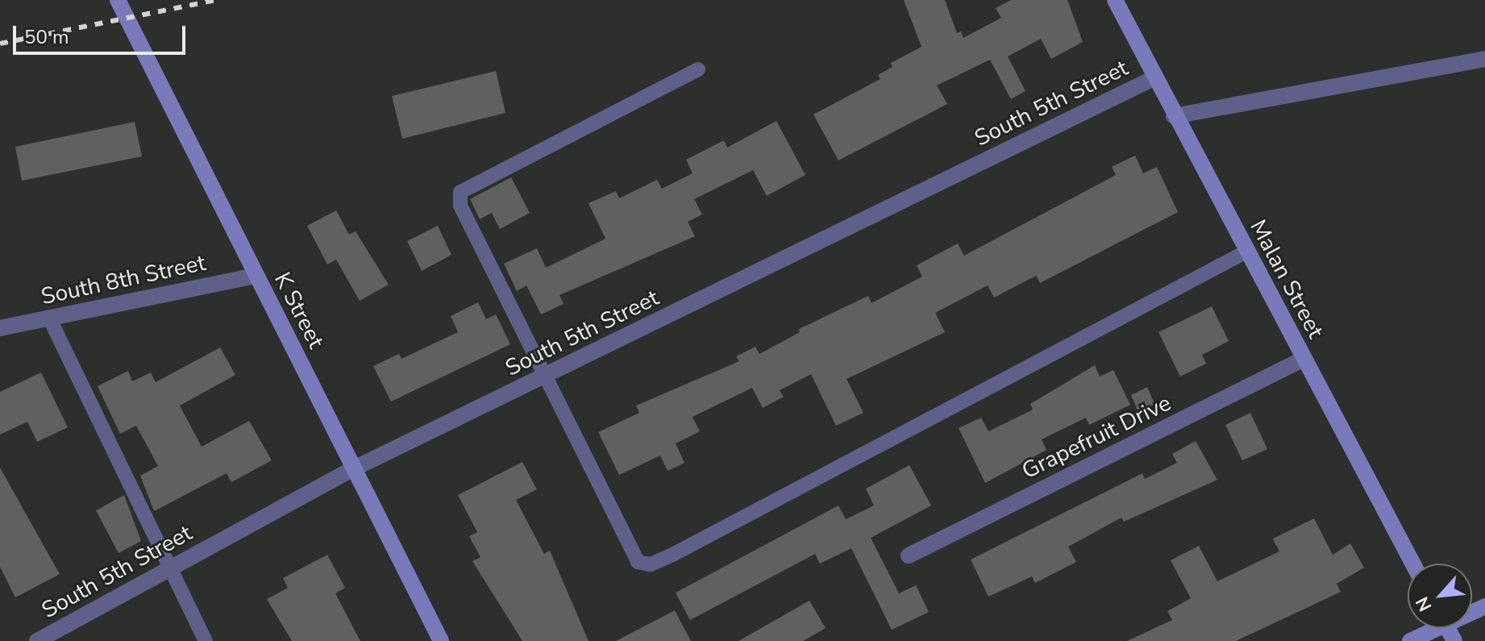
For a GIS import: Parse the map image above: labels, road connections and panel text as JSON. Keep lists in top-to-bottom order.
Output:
{
  "streets": {
    "street": [
      "South 5th Street",
      "Malan Street",
      "South 8th Street",
      "K Street",
      "Grapefruit Drive"
    ]
  },
  "crossings": [
    ["South 5th Street", "Malan Street"],
    ["South 5th Street", "K Street"],
    ["Malan Street", "Grapefruit Drive"],
    ["South 8th Street", "K Street"]
  ],
  "scale_bar": "50 m",
  "north": "bottom left"
}
